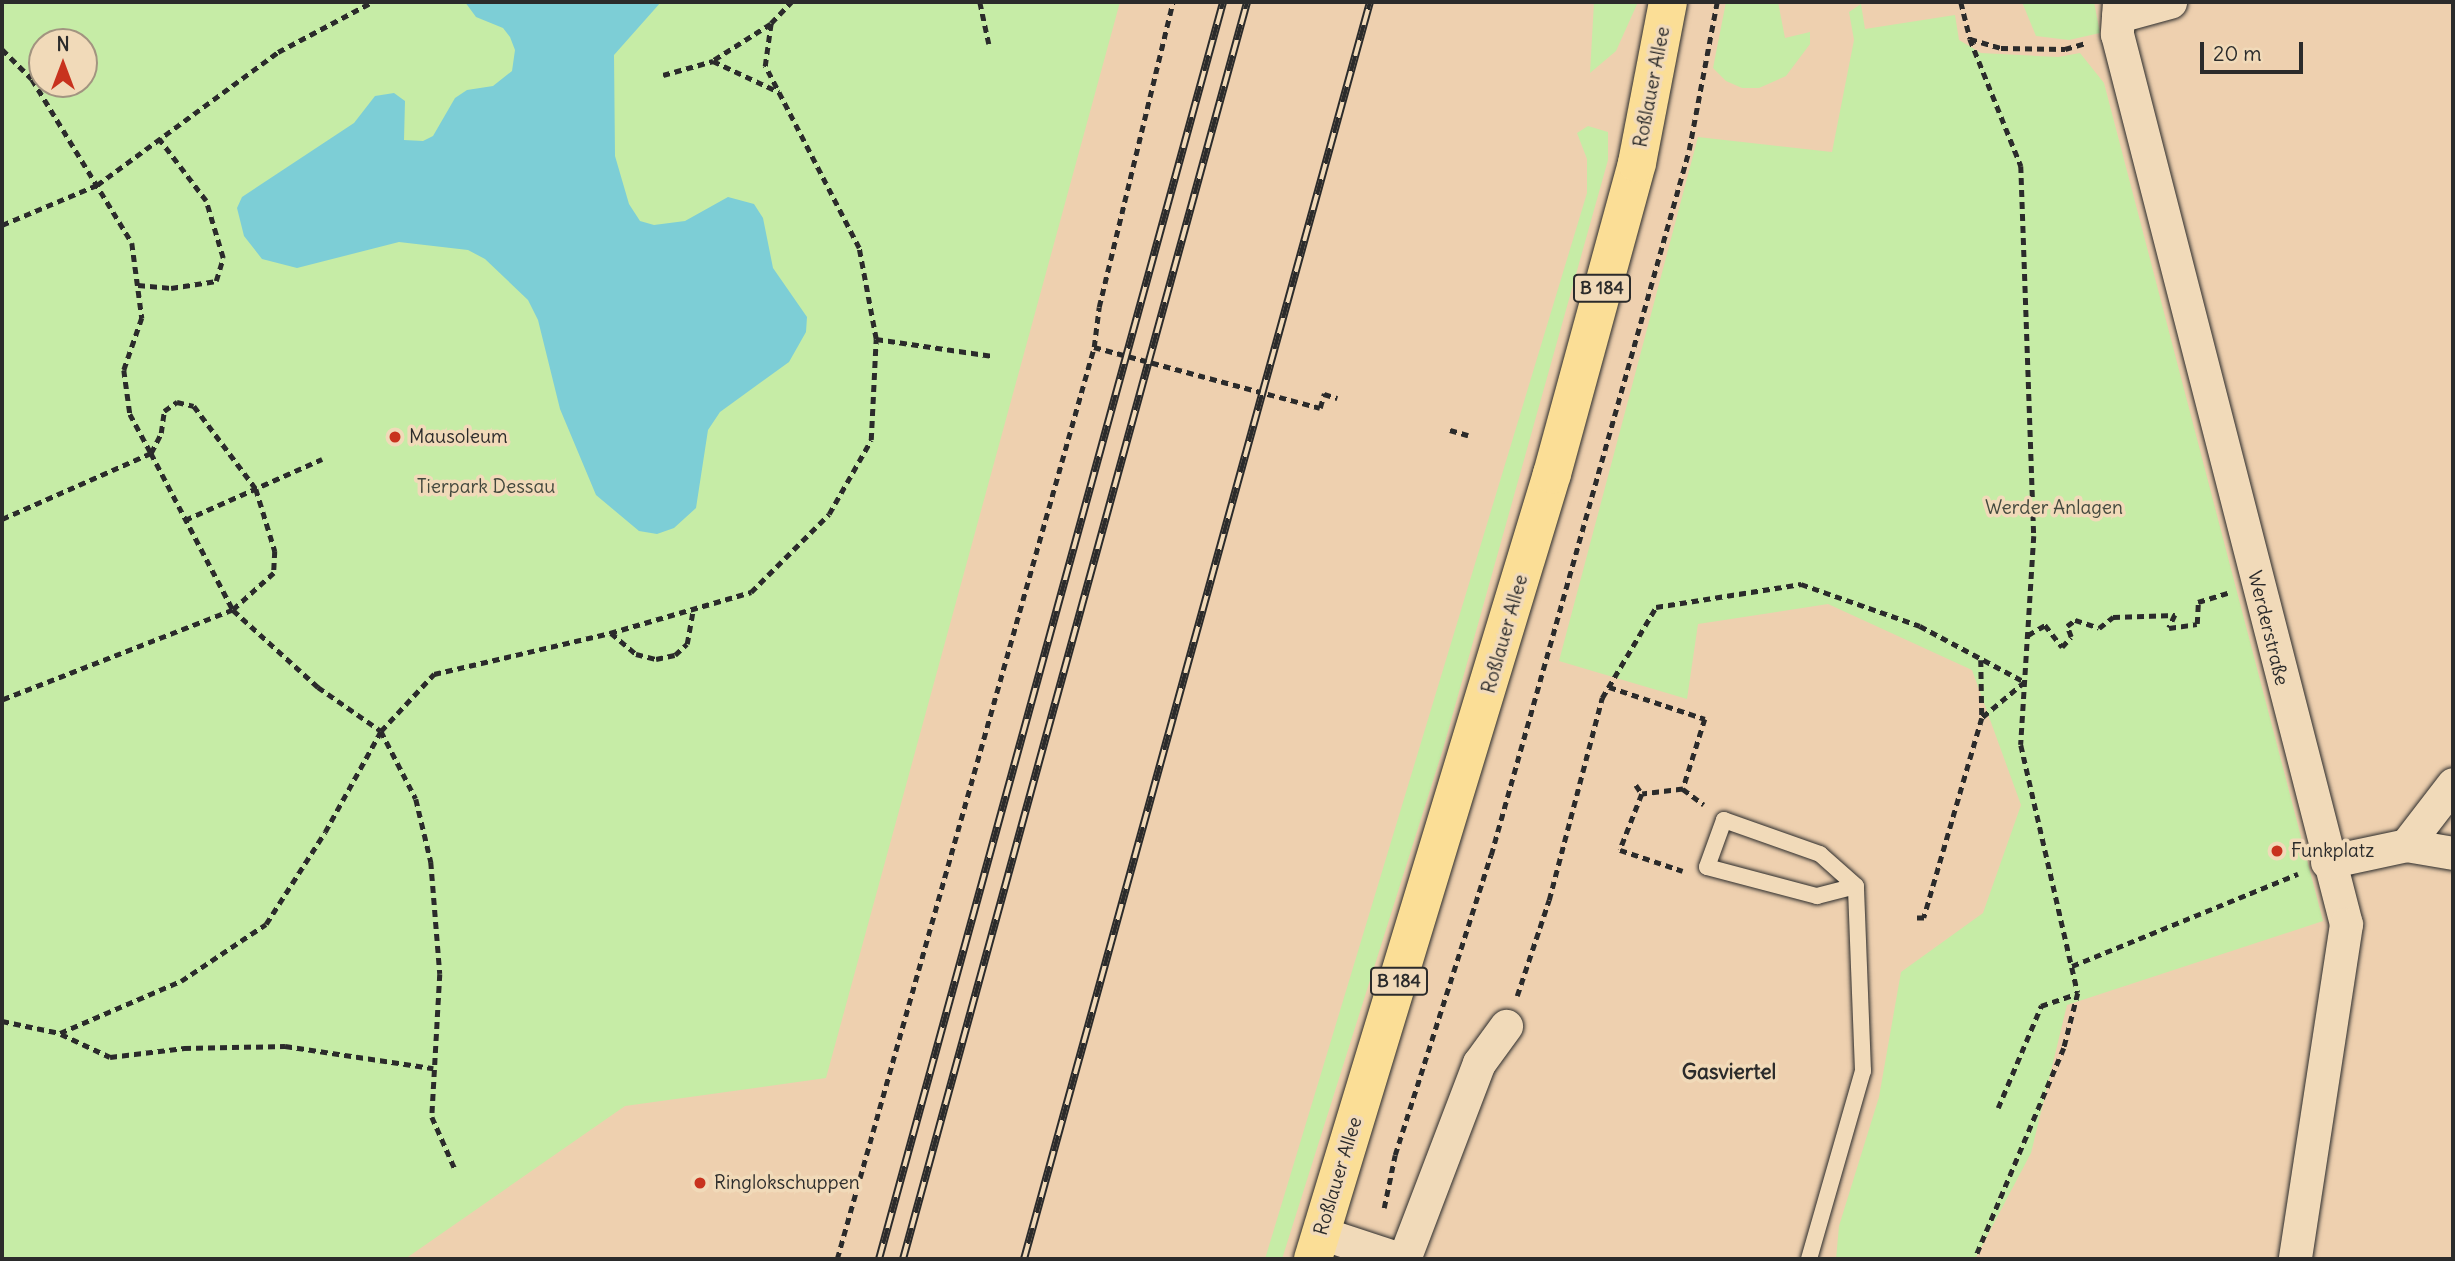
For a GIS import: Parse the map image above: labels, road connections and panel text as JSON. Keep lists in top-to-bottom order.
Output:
{
  "streets": {
    "main road": ["Roßlauer Allee", "B 184"],
    "street": ["Werderstraße"]
  },
  "districts": ["Gasviertel"],
  "parks": ["Tierpark Dessau", "Werder Anlagen"],
  "places": ["Mausoleum", "Funkplatz", "Ringlokschuppen"],
  "scale_bar": "20 m",
  "north": "top"
}
